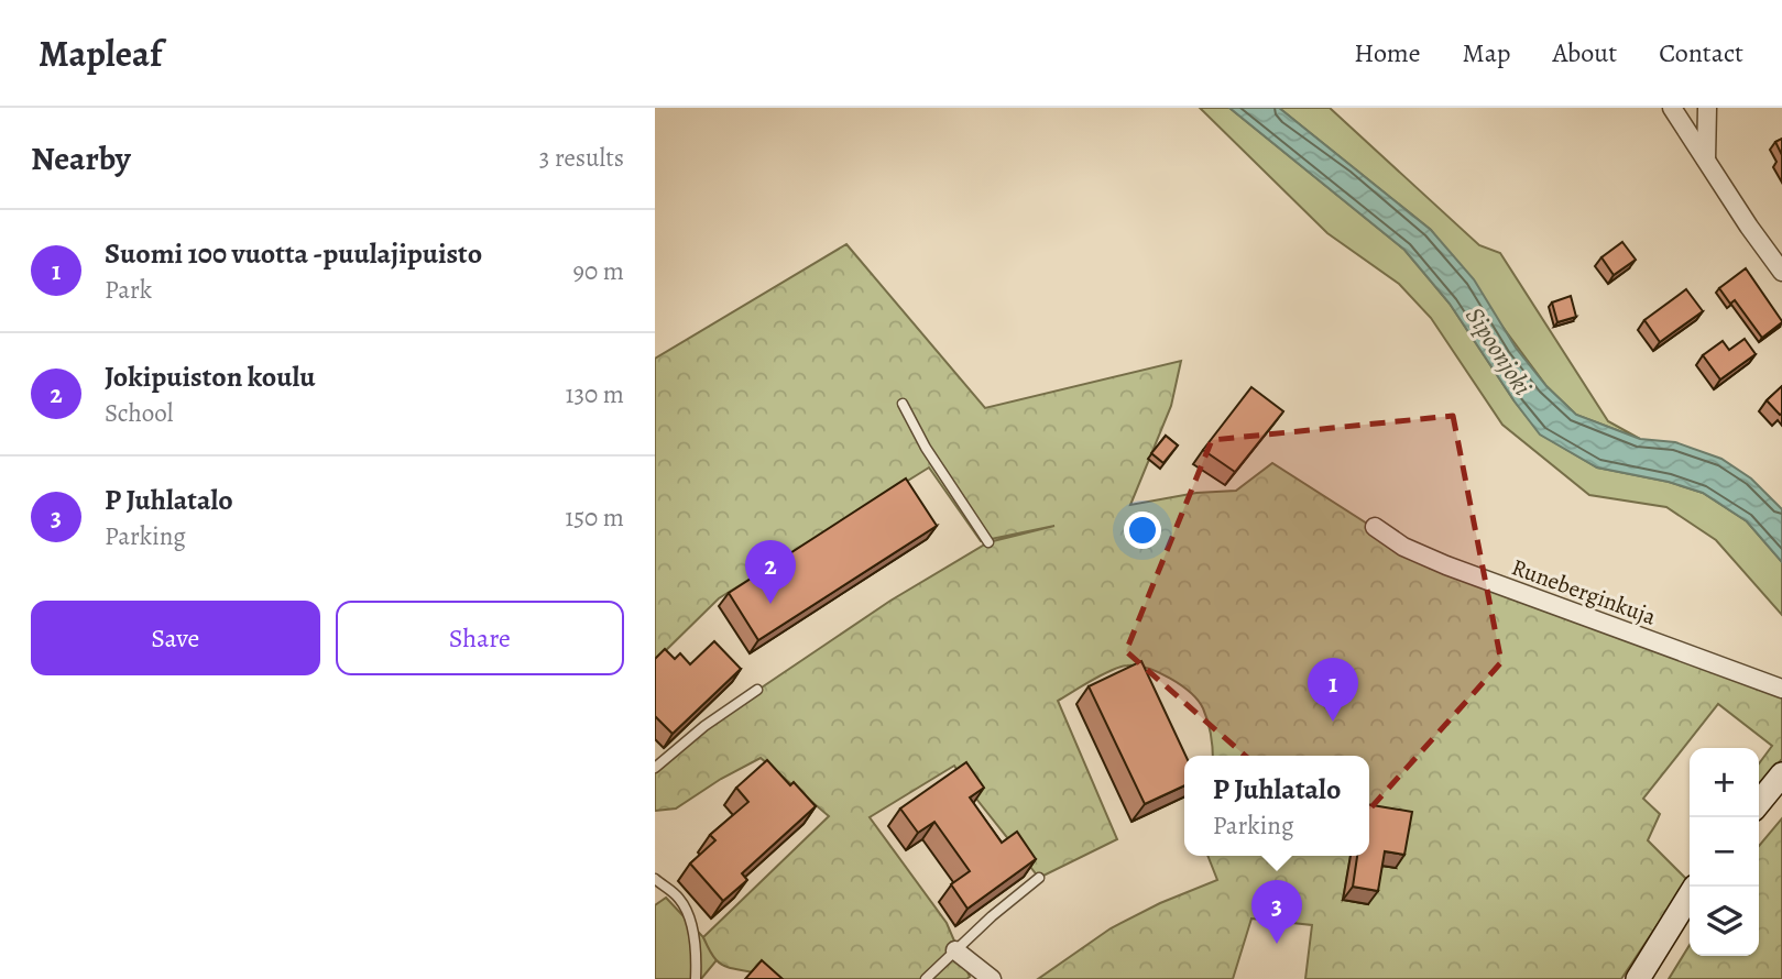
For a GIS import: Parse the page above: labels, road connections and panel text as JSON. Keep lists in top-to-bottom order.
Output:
{
  "streets": {
    "street": ["Runeberginkuja"]
  },
  "water": ["Sipoonjoki"],
  "page": {
    "header": "Mapleaf",
    "nav": [
      "Home",
      "Map",
      "About",
      "Contact"
    ],
    "heading": ["Nearby", "3 results"],
    "list": [
      {
        "mark": "1",
        "name": "Suomi 100 vuotta -puulajipuisto",
        "note": "Park",
        "value": "90 m"
      },
      {
        "mark": "2",
        "name": "Jokipuiston koulu",
        "note": "School",
        "value": "130 m"
      },
      {
        "mark": "3",
        "name": "P Juhlatalo",
        "note": "Parking",
        "value": "150 m"
      }
    ],
    "pins": ["2", "1", "3"],
    "buttons": ["Save", "Share"],
    "map_buttons": ["+", "−"],
    "popup": ["P Juhlatalo", "Parking"]
  }
}
